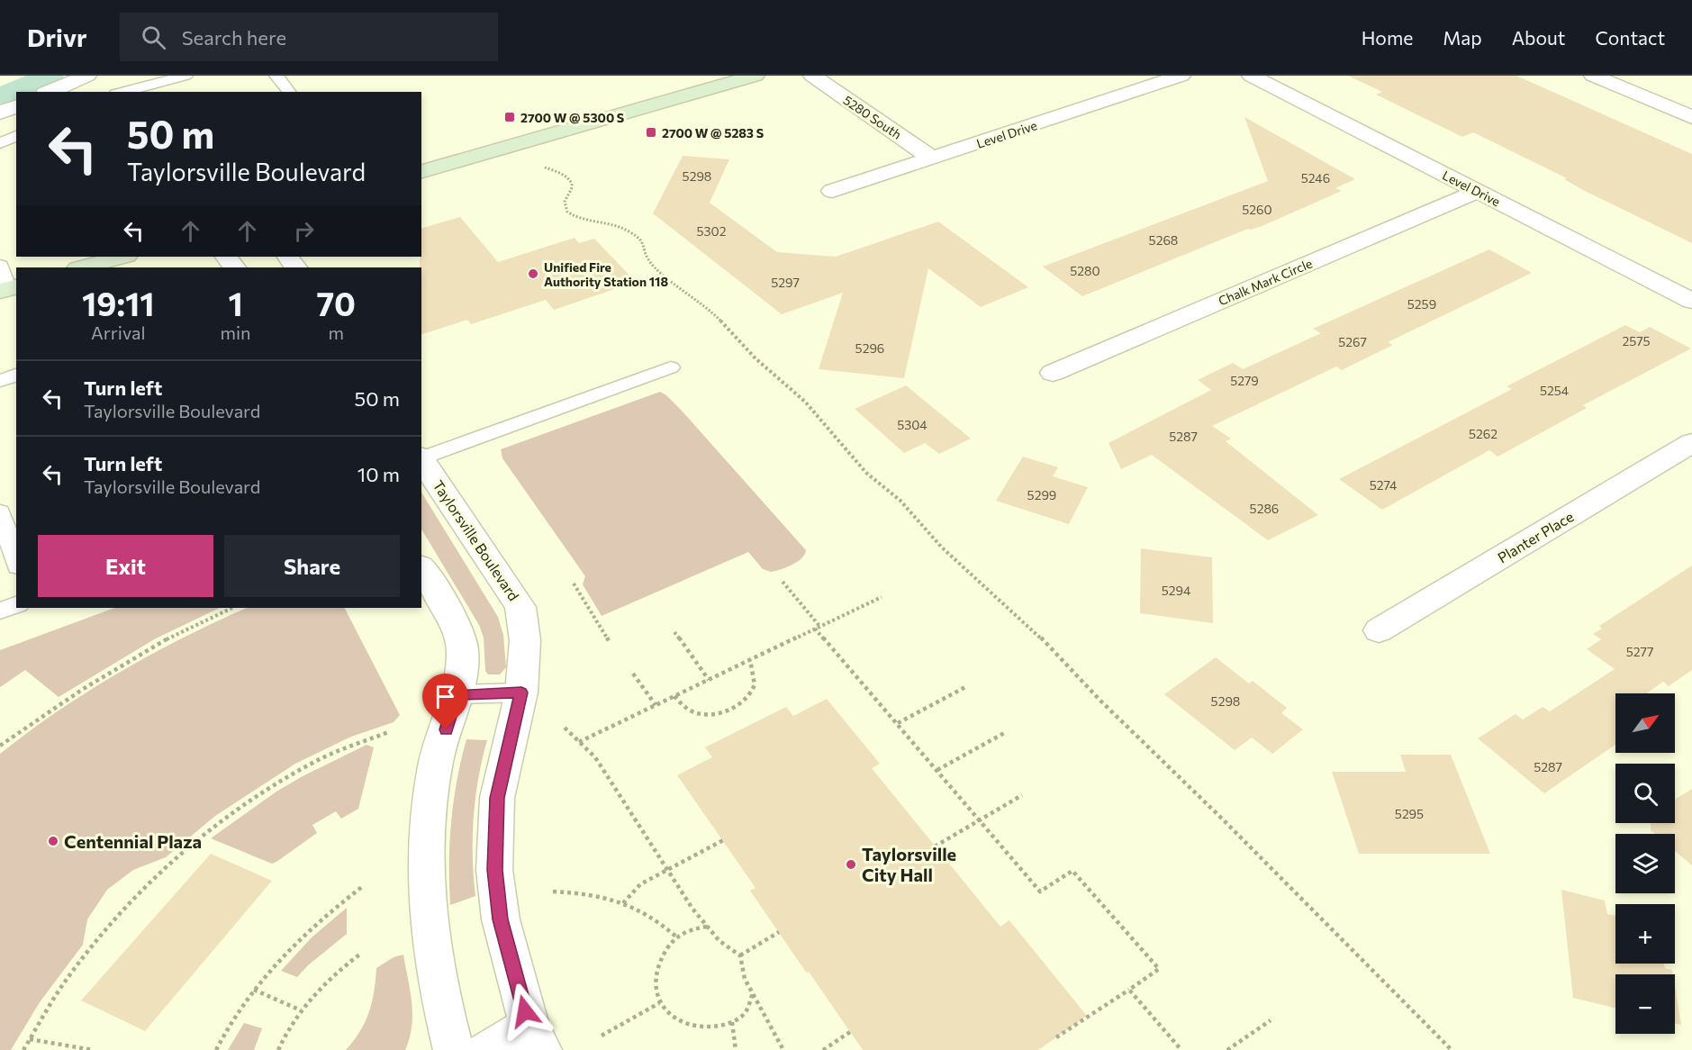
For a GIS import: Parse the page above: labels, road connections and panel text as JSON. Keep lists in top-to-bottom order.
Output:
{
  "streets": {
    "street": [
      "5280 South",
      "Level Drive",
      "Chalk Mark Circle",
      "Planter Place",
      "Taylorsville Boulevard"
    ]
  },
  "crossings": [
    ["5280 South", "Level Drive"],
    ["Level Drive", "Chalk Mark Circle"]
  ],
  "places": {
    "transit": ["2700 W @ 5300 S", "2700 W @ 5283 S"],
    "other": ["Unified Fire Authority Station 118", "Centennial Plaza", "Taylorsville City Hall"]
  },
  "house_numbers": [
    "5298",
    "5246",
    "5260",
    "5302",
    "5268",
    "5280",
    "5297",
    "5259",
    "2575",
    "5267",
    "5296",
    "5279",
    "5254",
    "5304",
    "5262",
    "5287",
    "5274",
    "5299",
    "5286",
    "5294",
    "5277",
    "5298",
    "5287",
    "5295"
  ],
  "north": "top right",
  "page": {
    "header": "Drivr",
    "search": "Search here",
    "nav": [
      "Home",
      "Map",
      "About",
      "Contact"
    ],
    "turn": ["50 m", "Taylorsville Boulevard"],
    "eta": [
      "19:11",
      "Arrival",
      "1",
      "min",
      "70",
      "m"
    ],
    "list": [
      {
        "name": "Turn left",
        "note": "Taylorsville Boulevard",
        "value": "50 m"
      },
      {
        "name": "Turn left",
        "note": "Taylorsville Boulevard",
        "value": "10 m"
      }
    ],
    "buttons": ["Exit", "Share"],
    "map_buttons": ["+", "−"]
  }
}
